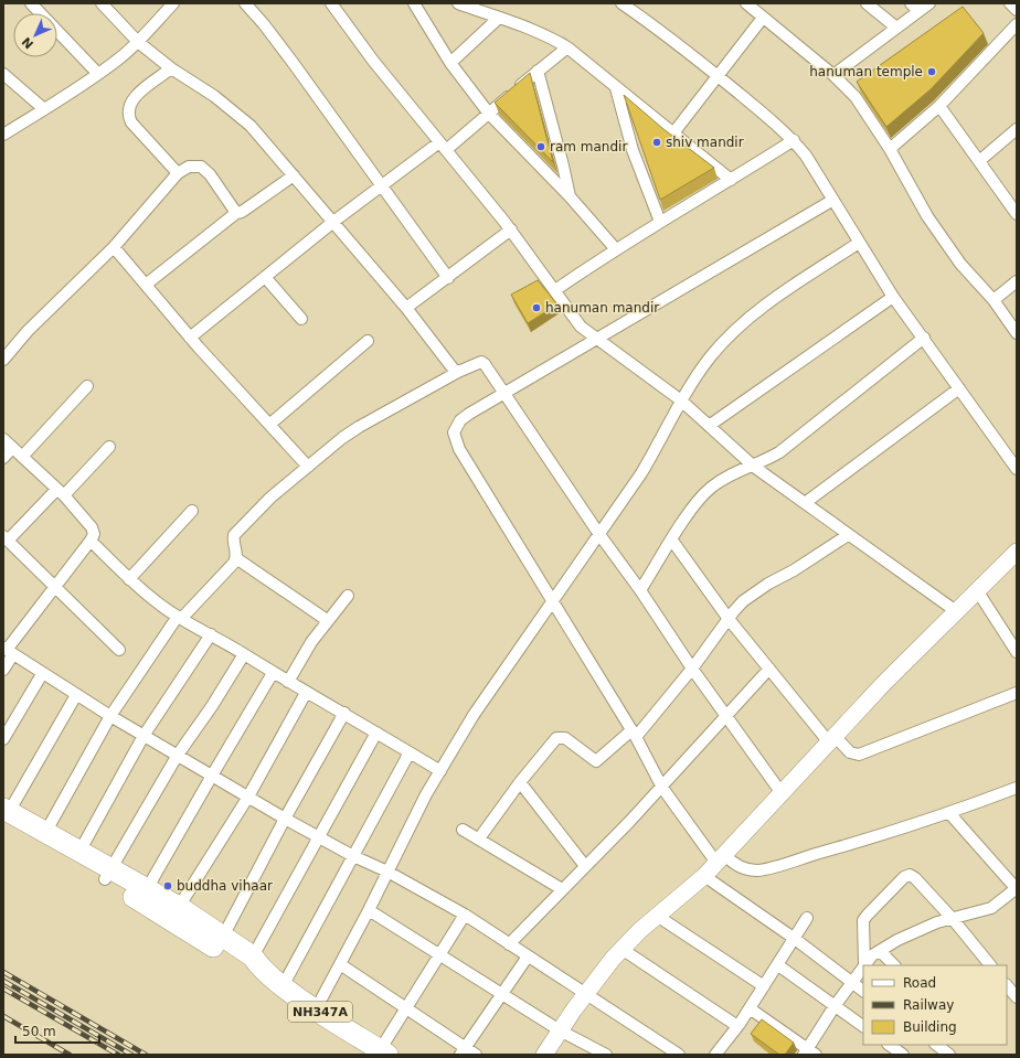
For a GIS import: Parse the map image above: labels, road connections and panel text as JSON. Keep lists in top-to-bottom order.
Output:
{
  "streets": {
    "highway": ["NH347A"]
  },
  "places": [
    "hanuman temple",
    "shiv mandir",
    "ram mandir",
    "hanuman mandir",
    "buddha vihaar"
  ],
  "legend": ["Road", "Railway", "Building"],
  "scale_bar": "50 m",
  "north": "bottom left"
}
